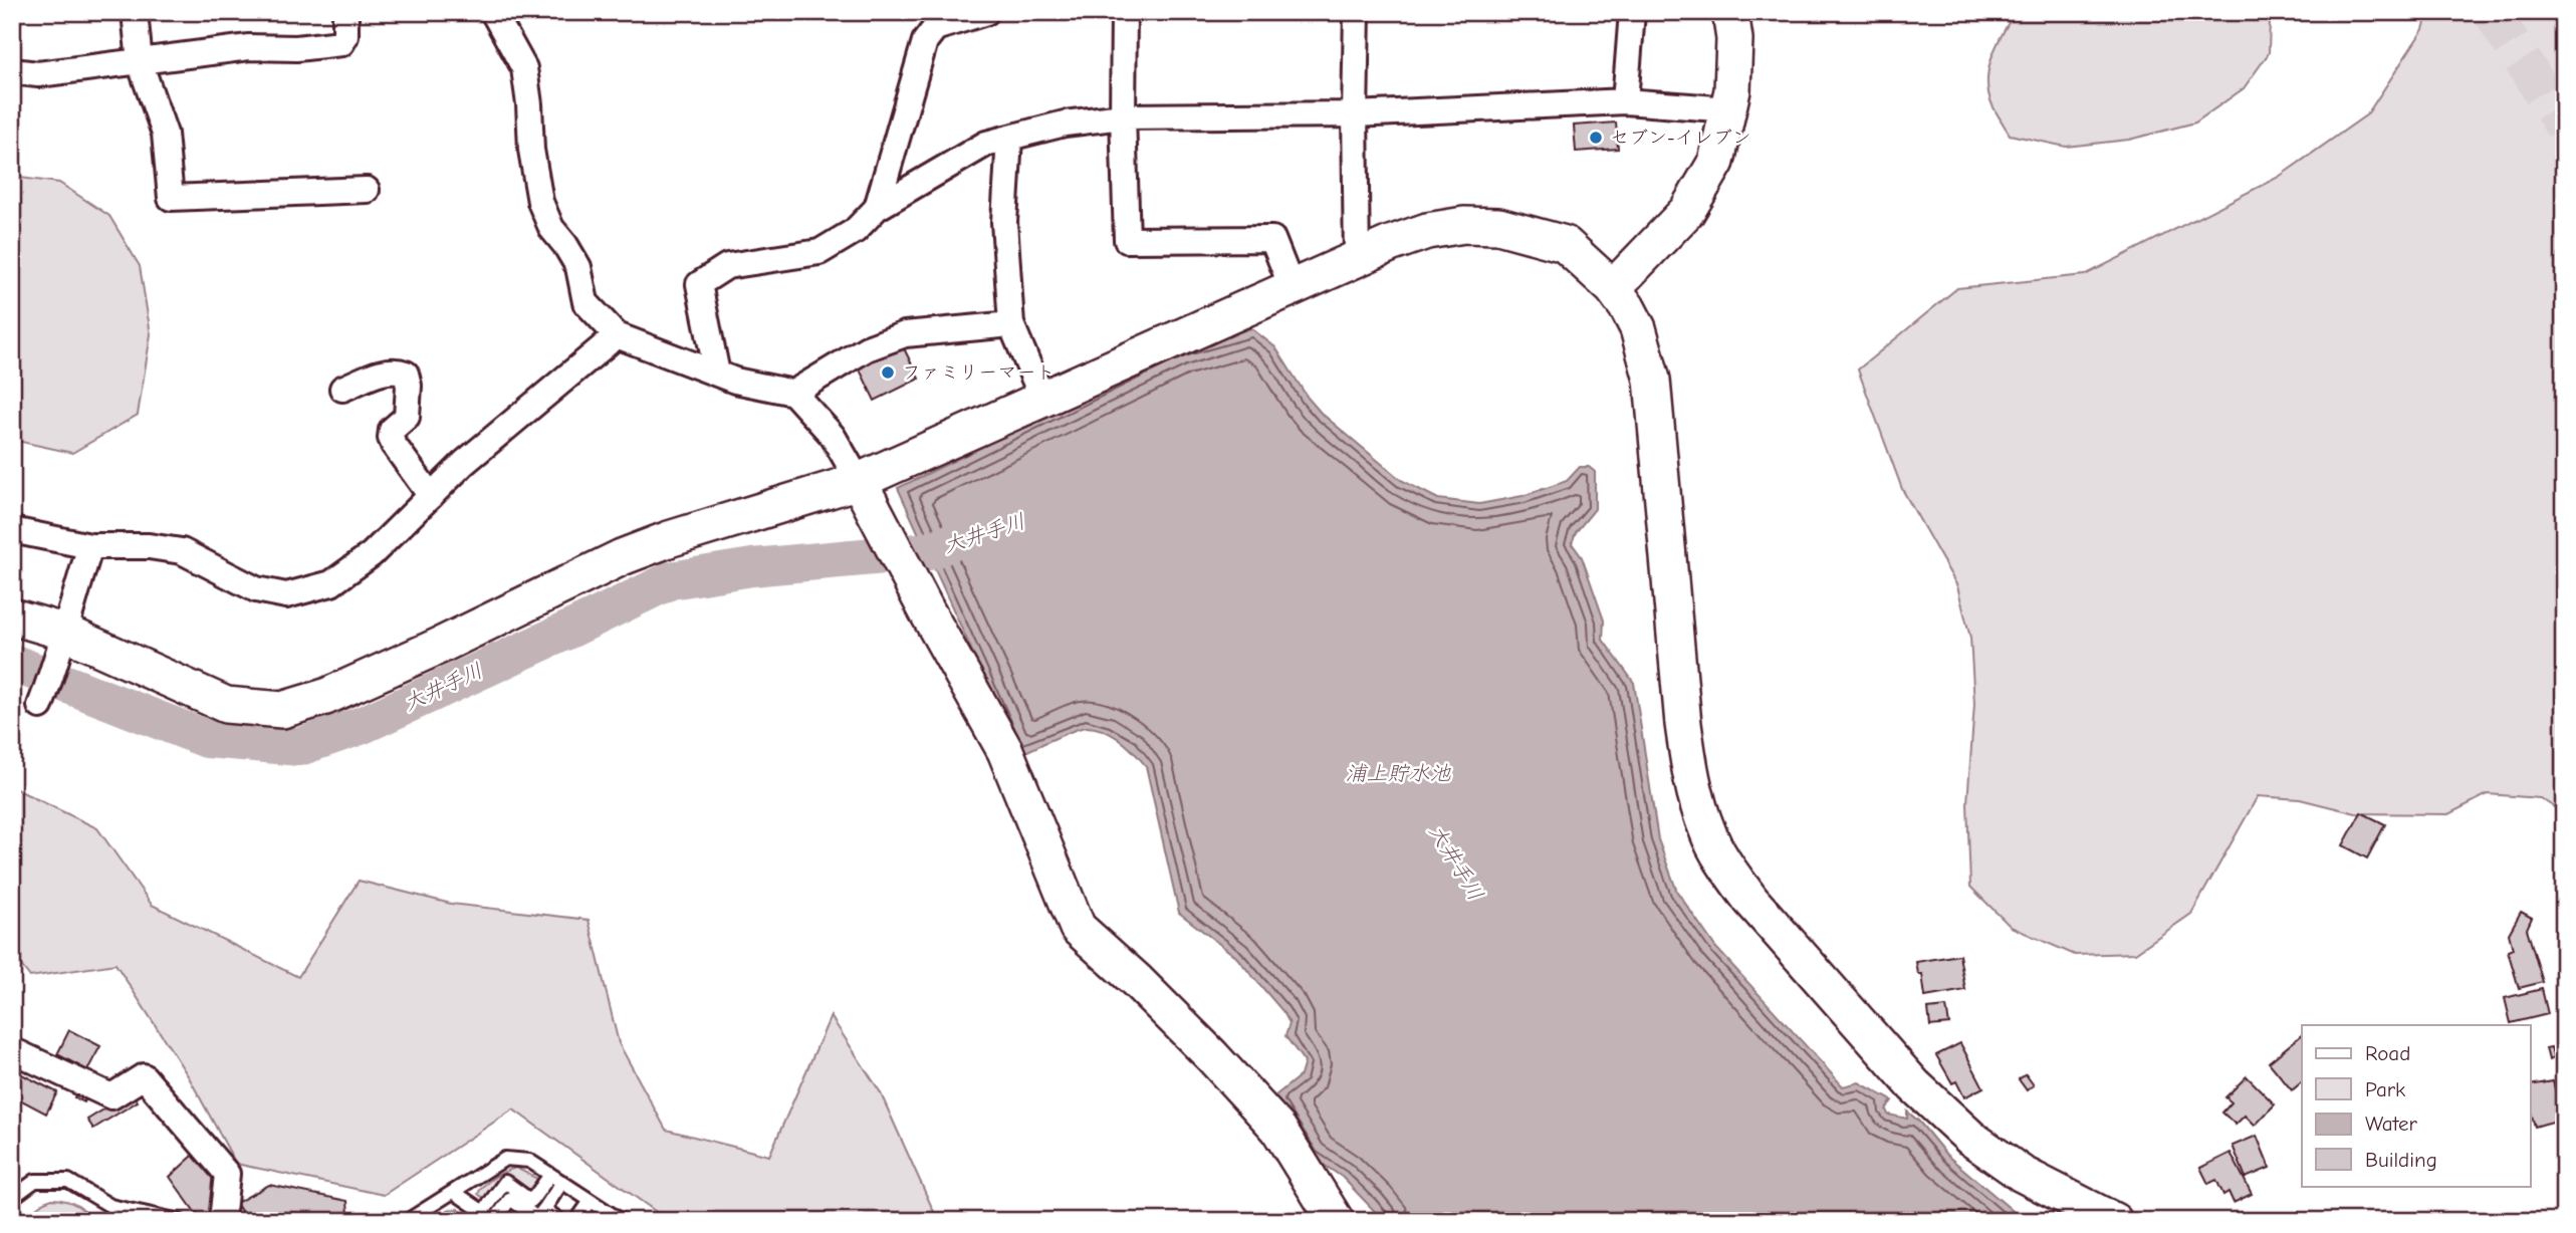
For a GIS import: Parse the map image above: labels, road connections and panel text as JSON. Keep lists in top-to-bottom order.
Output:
{
  "water": ["大井手川", "浦上貯水池"],
  "places": ["セブン-イレブン", "ファミリーマート"],
  "legend": [
    "Road",
    "Park",
    "Water",
    "Building"
  ]
}
